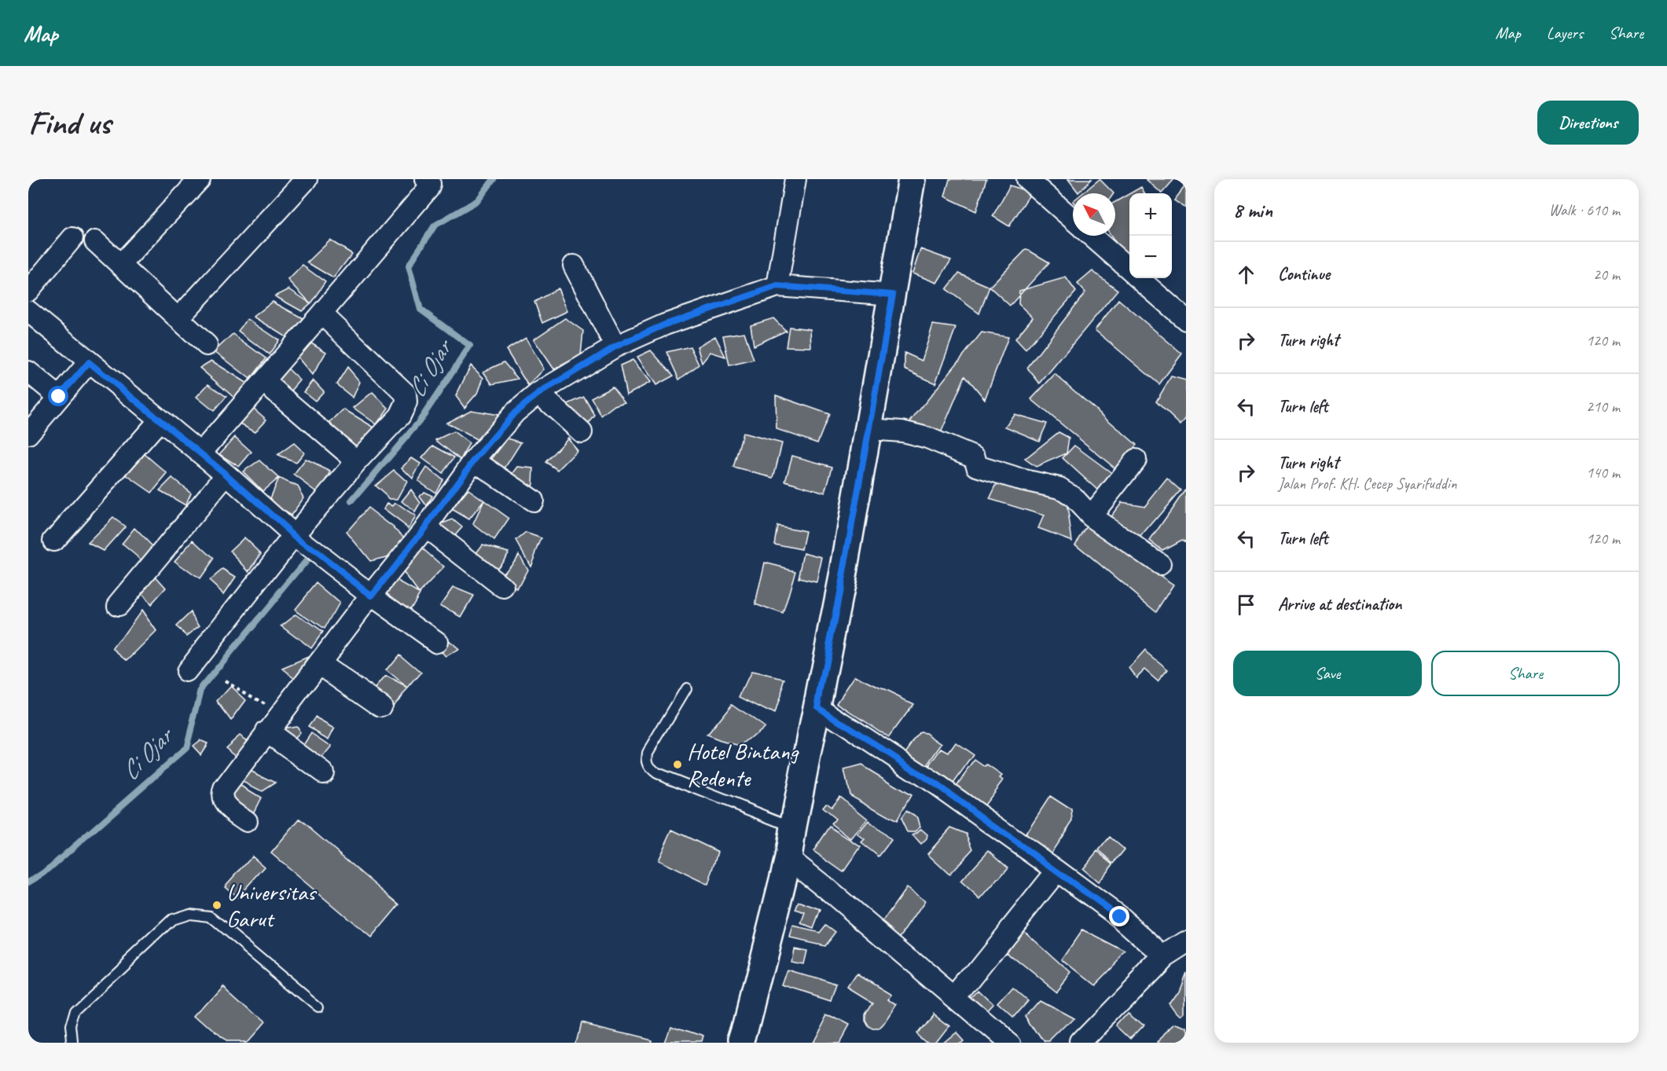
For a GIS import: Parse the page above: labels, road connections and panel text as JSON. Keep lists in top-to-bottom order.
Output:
{
  "water": ["Ci Ojar"],
  "places": ["Hotel Bintang Redente", "Universitas Garut"],
  "north": "top left",
  "page": {
    "header": "Map",
    "nav": ["Map", "Layers", "Share"],
    "buttons": [
      "Directions",
      ["Save", "Share"]
    ],
    "title": "Find us",
    "heading": ["8 min", "Walk · 610 m"],
    "map_buttons": ["+", "−"],
    "list": [
      ["Continue", "20 m"],
      ["Turn right", "120 m"],
      ["Turn left", "210 m"],
      ["Turn right", "Jalan Prof. KH. Cecep Syarifuddin", "140 m"],
      ["Turn left", "120 m"],
      "Arrive at destination"
    ]
  }
}
